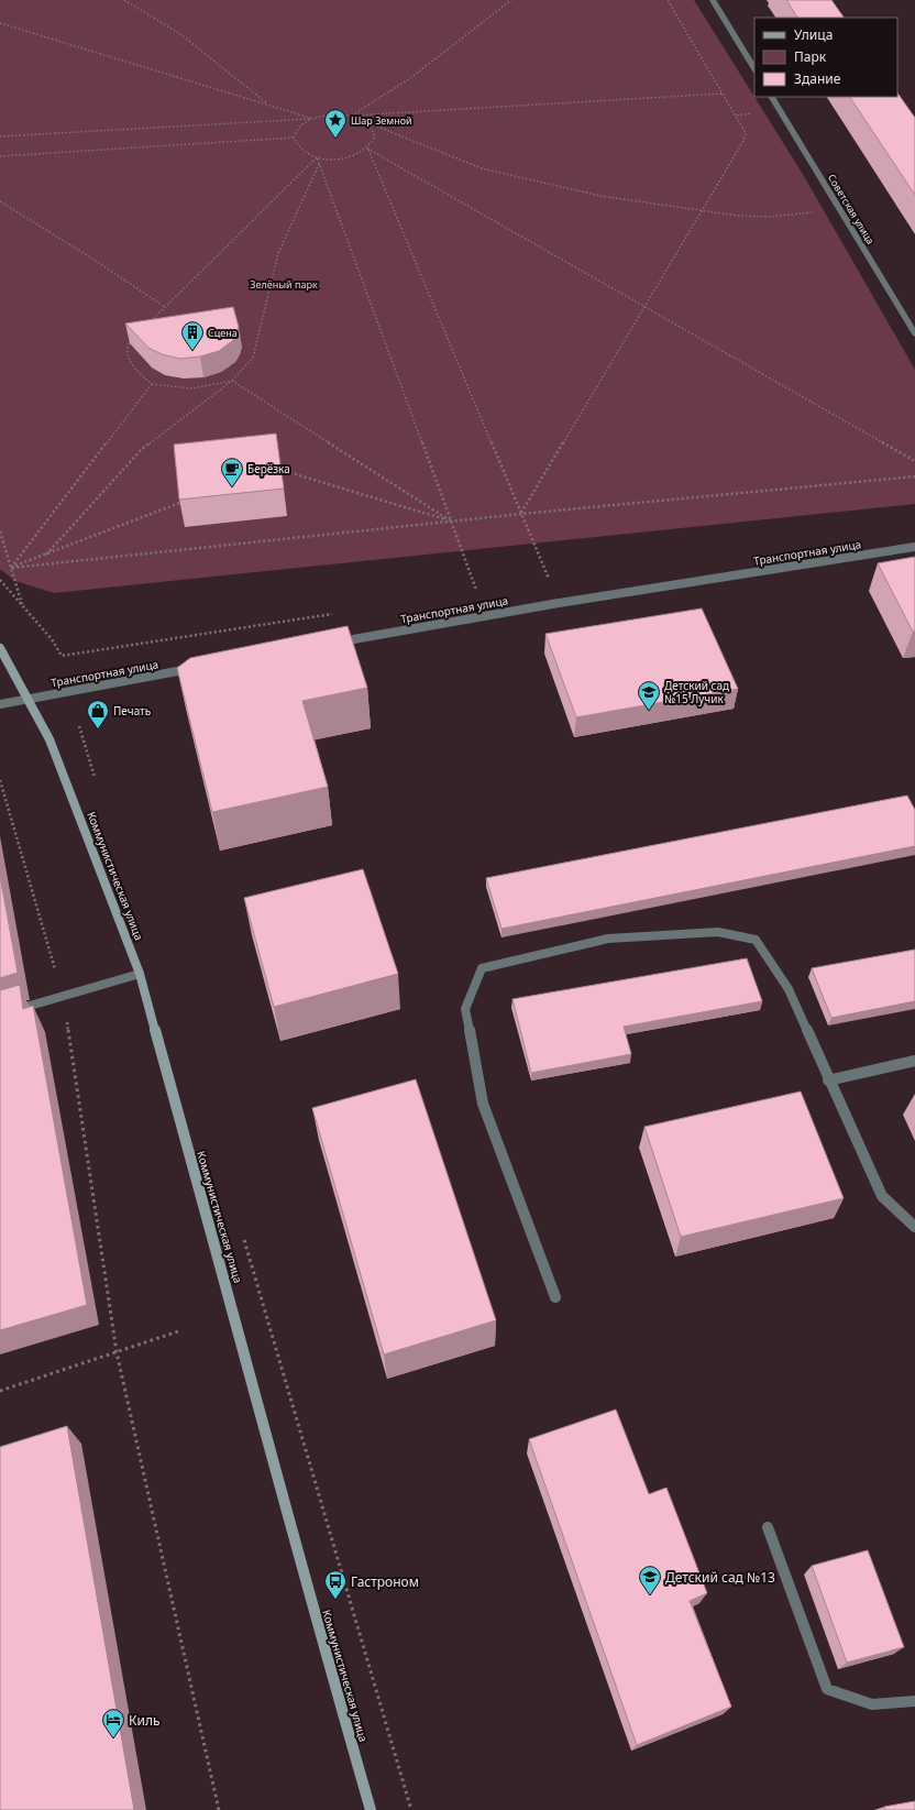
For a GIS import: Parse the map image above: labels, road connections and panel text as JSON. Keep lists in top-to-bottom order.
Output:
{
  "streets": {
    "main road": ["Коммунистическая улица"],
    "street": ["Советская улица", "Транспортная улица"]
  },
  "crossings": [
    ["Транспортная улица", "Коммунистическая улица"]
  ],
  "parks": ["Зелёный парк"],
  "places": {
    "place": ["Шар Земной"],
    "building": ["Сцена"],
    "cafe": ["Берёзка"],
    "school or university": ["Детский сад №15 Лучик", "Детский сад №13"],
    "shop": ["Печать"],
    "bus stop": ["Гастроном"],
    "hotel": ["Киль"]
  },
  "legend": ["Улица", "Парк", "Здание"]
}
